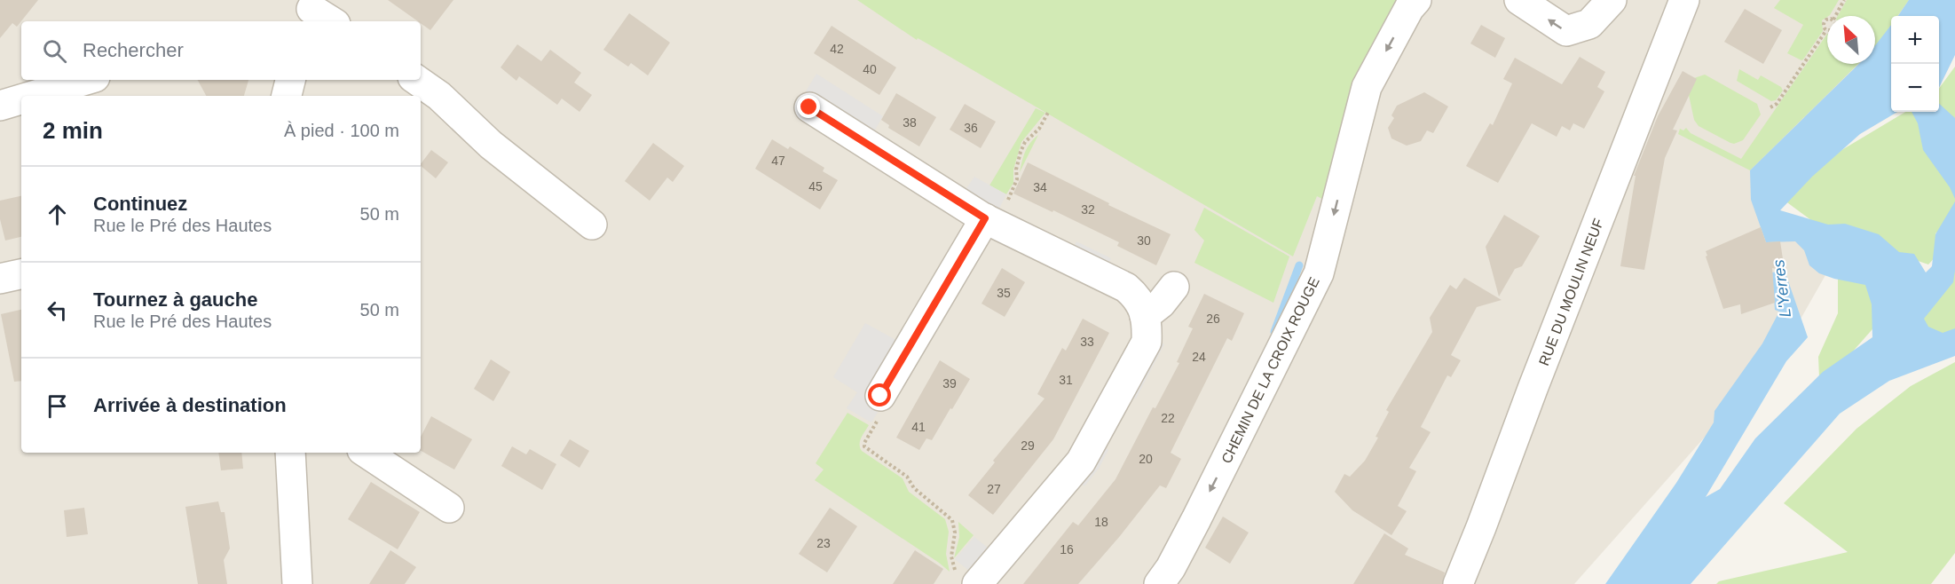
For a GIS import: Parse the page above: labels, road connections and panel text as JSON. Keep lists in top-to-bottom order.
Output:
{
  "streets": {
    "street": ["RUE DU MOULIN NEUF", "CHEMIN DE LA CROIX ROUGE"]
  },
  "water": ["L'Yerres"],
  "house_numbers": [
    "42",
    "40",
    "38",
    "36",
    "47",
    "45",
    "34",
    "32",
    "30",
    "35",
    "26",
    "33",
    "24",
    "31",
    "39",
    "22",
    "41",
    "29",
    "20",
    "27",
    "18",
    "23",
    "16"
  ],
  "north": "top left",
  "page": {
    "map_buttons": ["+", "−"],
    "search": "Rechercher",
    "heading": ["2 min", "À pied · 100 m"],
    "list": [
      ["Continuez", "Rue le Pré des Hautes", "50 m"],
      ["Tournez à gauche", "Rue le Pré des Hautes", "50 m"],
      "Arrivée à destination"
    ]
  }
}
